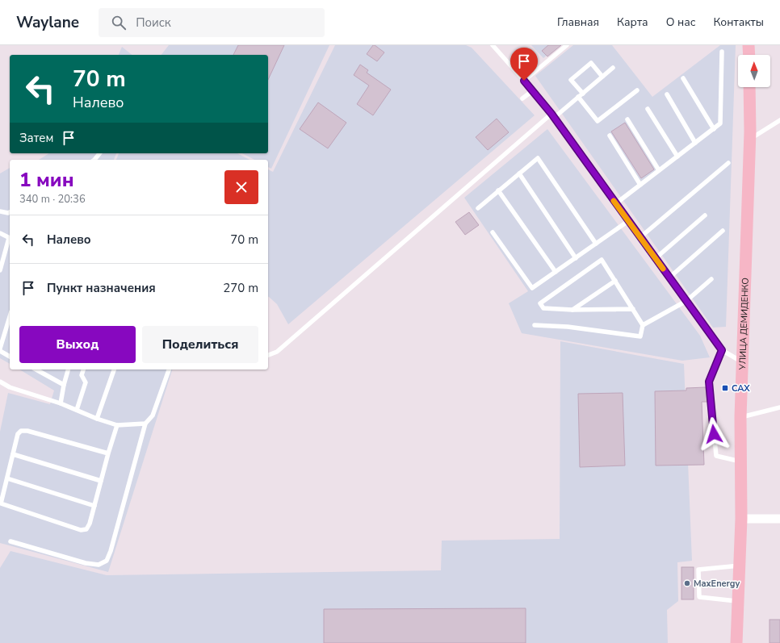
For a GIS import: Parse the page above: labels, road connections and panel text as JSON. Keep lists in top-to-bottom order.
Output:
{
  "streets": {
    "main road": ["УЛИЦА ДЕМИДЕНКО"]
  },
  "places": {
    "transit": ["САХ"],
    "other": ["MaxEnergy"]
  },
  "north": "top",
  "page": {
    "header": "Waylane",
    "search": "Поиск",
    "nav": [
      "Главная",
      "Карта",
      "О нас",
      "Контакты"
    ],
    "turn": ["70 m", "Налево"],
    "then": "Затем",
    "heading": ["1 мин", "340 m · 20:36"],
    "list": [
      {
        "name": "Налево",
        "value": "70 m"
      },
      {
        "name": "Пункт назначения",
        "value": "270 m"
      }
    ],
    "buttons": ["Выход", "Поделиться"]
  }
}
